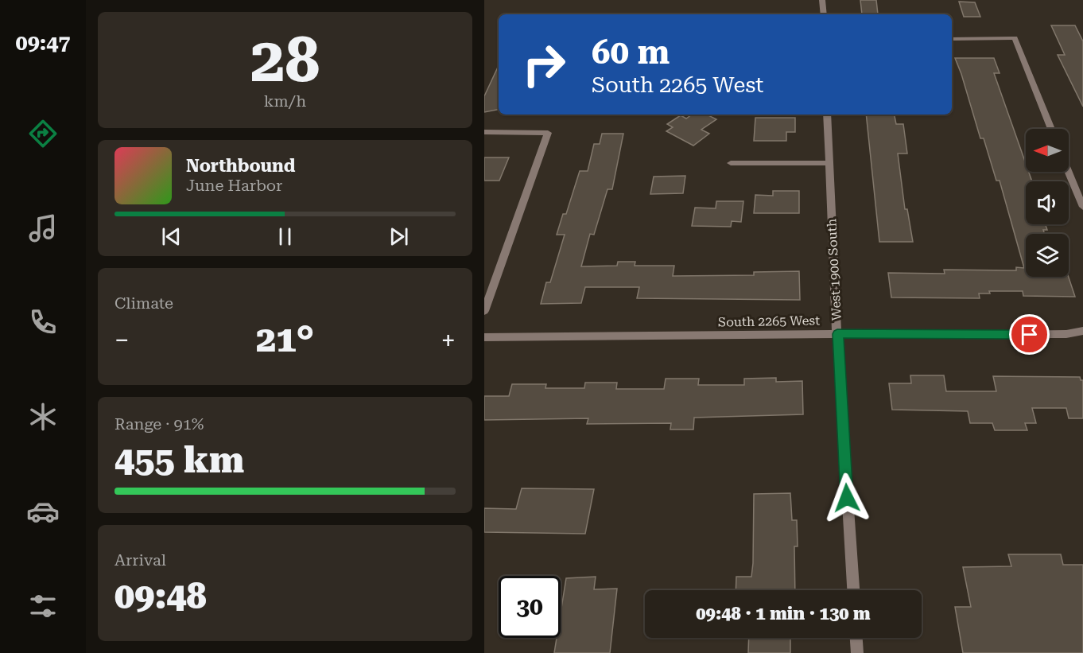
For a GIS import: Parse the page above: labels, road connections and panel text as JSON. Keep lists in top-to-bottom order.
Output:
{
  "streets": {
    "street": ["West 1900 South", "South 2265 West"]
  },
  "crossings": [
    ["West 1900 South", "South 2265 West"]
  ],
  "north": "left",
  "page": {
    "tabs": "09:47",
    "tile": [
      ["28", "km/h"],
      "Climate",
      ["Range · 91%", "455 km"],
      ["Arrival", "09:48"]
    ],
    "turn": ["60 m", "South 2265 West"],
    "song": ["Northbound", "June Harbor"],
    "heat": ["−", "21°", "+"],
    "limit": "30",
    "trip": "09:48 · 1 min · 130 m"
  }
}
